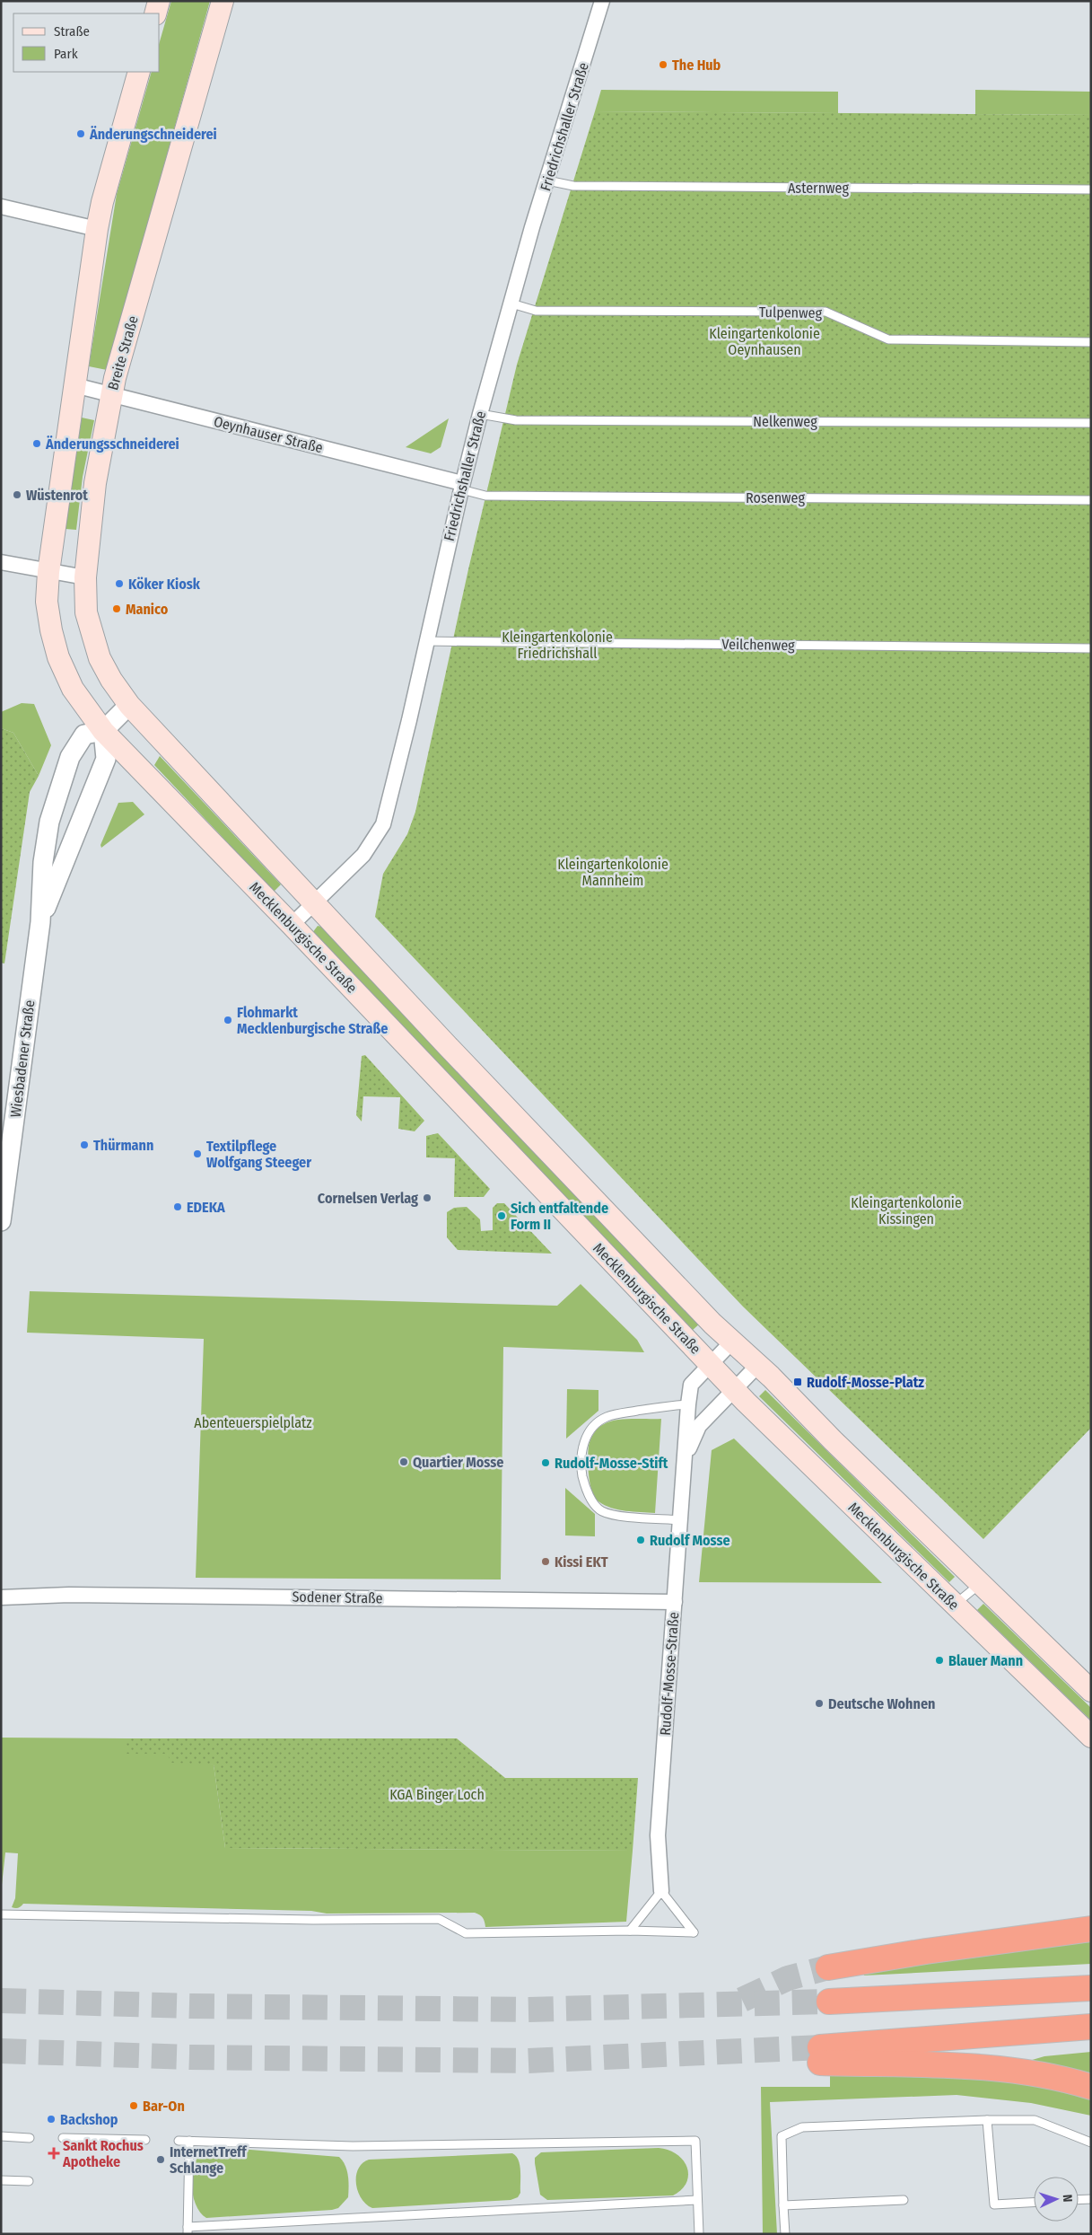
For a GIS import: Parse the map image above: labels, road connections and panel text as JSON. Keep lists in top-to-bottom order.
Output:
{
  "streets": {
    "main road": ["Breite Straße", "Mecklenburgische Straße"],
    "street": [
      "Friedrichshaller Straße",
      "Oeynhauser Straße",
      "Wiesbadener Straße",
      "Sodener Straße",
      "Rudolf-Mosse-Straße"
    ],
    "lane": [
      "Asternweg",
      "Tulpenweg",
      "Nelkenweg",
      "Rosenweg",
      "Veilchenweg"
    ]
  },
  "crossings": [
    ["Friedrichshaller Straße", "Asternweg"],
    ["Friedrichshaller Straße", "Tulpenweg"],
    ["Friedrichshaller Straße", "Nelkenweg"],
    ["Friedrichshaller Straße", "Oeynhauser Straße"],
    ["Friedrichshaller Straße", "Rosenweg"],
    ["Friedrichshaller Straße", "Veilchenweg"],
    ["Friedrichshaller Straße", "Mecklenburgische Straße"],
    ["Breite Straße", "Oeynhauser Straße"],
    ["Breite Straße", "Mecklenburgische Straße"],
    ["Breite Straße", "Wiesbadener Straße"],
    ["Oeynhauser Straße", "Rosenweg"],
    ["Mecklenburgische Straße", "Wiesbadener Straße"],
    ["Mecklenburgische Straße", "Rudolf-Mosse-Straße"],
    ["Sodener Straße", "Rudolf-Mosse-Straße"]
  ],
  "parks": [
    "Kleingartenkolonie Oeynhausen",
    "Kleingartenkolonie Friedrichshall",
    "Kleingartenkolonie Mannheim",
    "Kleingartenkolonie Kissingen",
    "Abenteuerspielplatz",
    "KGA Binger Loch"
  ],
  "places": {
    "other": [
      "The Hub",
      "Änderungschneiderei",
      "Änderungsschneiderei",
      "Wüstenrot",
      "Köker Kiosk",
      "Manico",
      "Flohmarkt Mecklenburgische Straße",
      "Thürmann",
      "Textilpflege Wolfgang Steeger",
      "Cornelsen Verlag",
      "EDEKA",
      "Sich entfaltende Form II",
      "Quartier Mosse",
      "Rudolf-Mosse-Stift",
      "Rudolf Mosse",
      "Kissi EKT",
      "Blauer Mann",
      "Deutsche Wohnen",
      "Bar-On",
      "Backshop",
      "InternetTreff Schlange"
    ],
    "transit": ["Rudolf-Mosse-Platz"],
    "health": ["Sankt Rochus Apotheke"]
  },
  "legend": ["Straße", "Park"],
  "north": "right"
}
